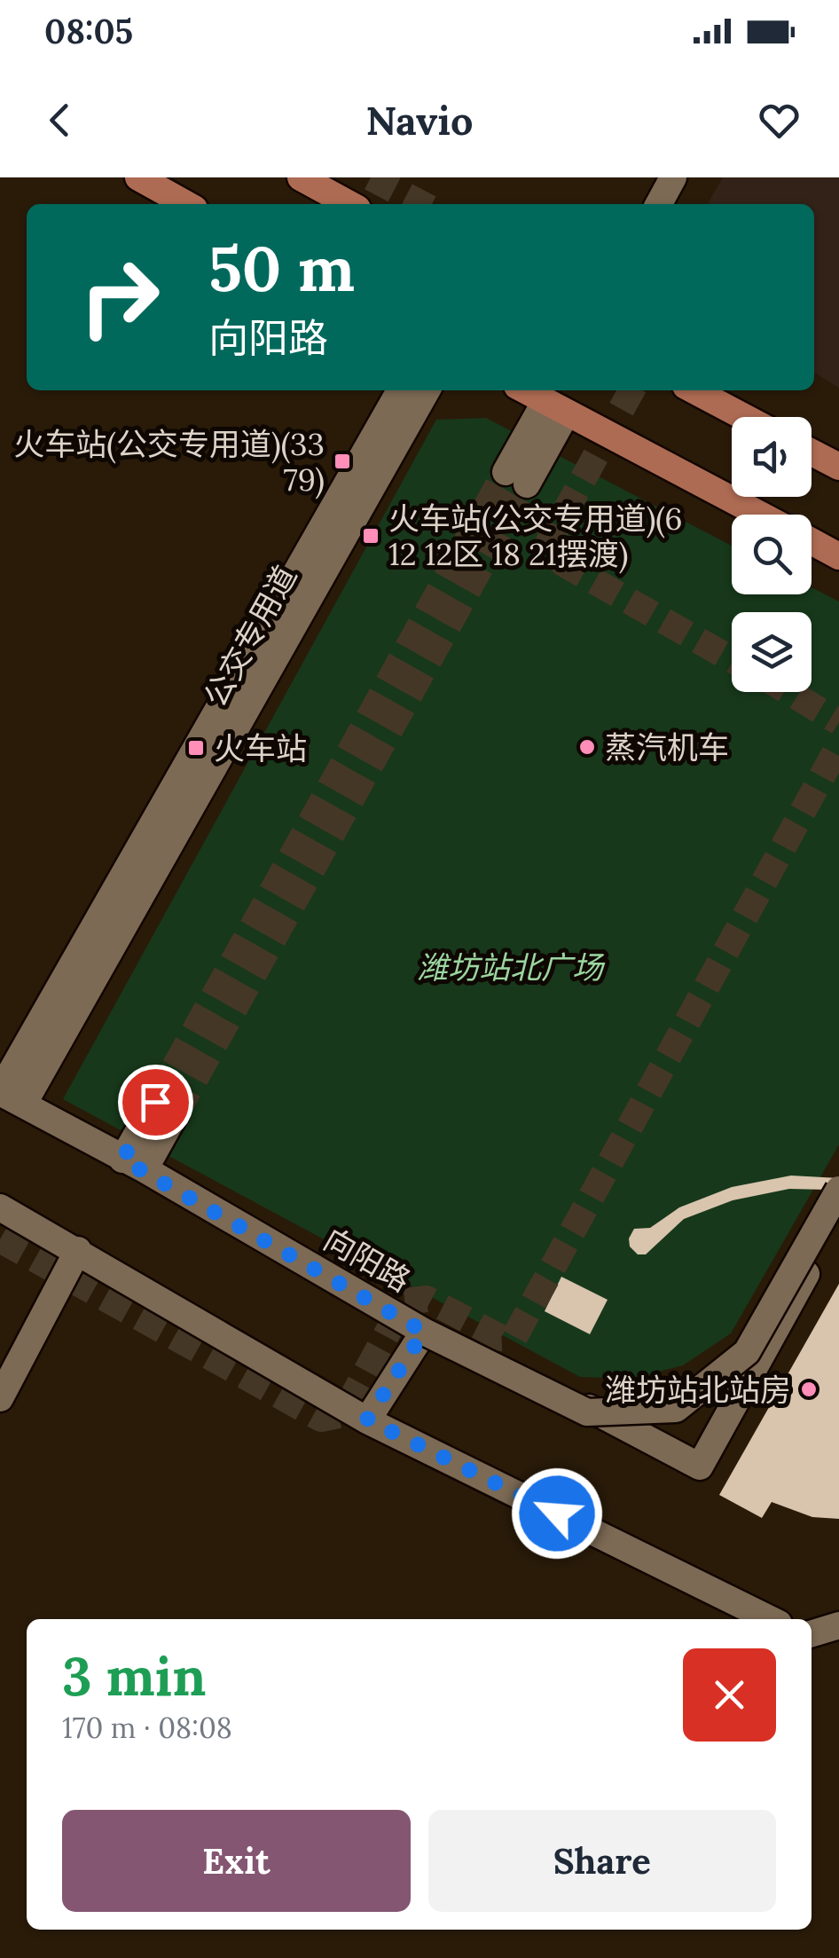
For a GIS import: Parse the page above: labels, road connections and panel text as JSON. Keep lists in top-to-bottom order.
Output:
{
  "streets": {
    "street": ["公交专用道", "向阳路"]
  },
  "crossings": [
    ["公交专用道", "向阳路"]
  ],
  "parks": ["潍坊站北广场"],
  "places": {
    "transit": ["火车站(公交专用道)(33 79)", "火车站(公交专用道)(6 12 12区 18 21摆渡)", "火车站"],
    "other": ["蒸汽机车", "潍坊站北站房"]
  },
  "page": {
    "status": "08:05",
    "header": "Navio",
    "turn": ["50 m", "向阳路"],
    "heading": ["3 min", "170 m · 08:08"],
    "buttons": ["Exit", "Share"]
  }
}
